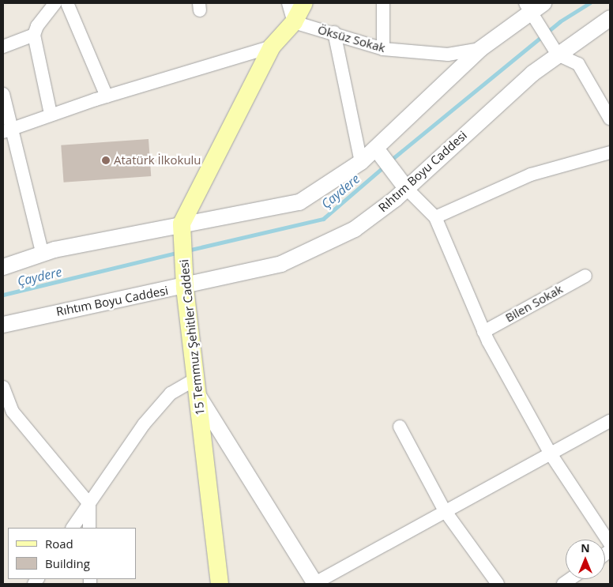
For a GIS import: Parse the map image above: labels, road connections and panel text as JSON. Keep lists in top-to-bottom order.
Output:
{
  "streets": {
    "main road": ["15 Temmuz Şehitler Caddesi"],
    "street": ["Öksüz Sokak", "Rıhtım Boyu Caddesi", "Bilen Sokak"]
  },
  "crossings": [
    ["Öksüz Sokak", "15 Temmuz Şehitler Caddesi"],
    ["Rıhtım Boyu Caddesi", "15 Temmuz Şehitler Caddesi"]
  ],
  "water": ["Çaydere"],
  "places": ["Atatürk İlkokulu"],
  "legend": ["Road", "Building"],
  "north": "top"
}
